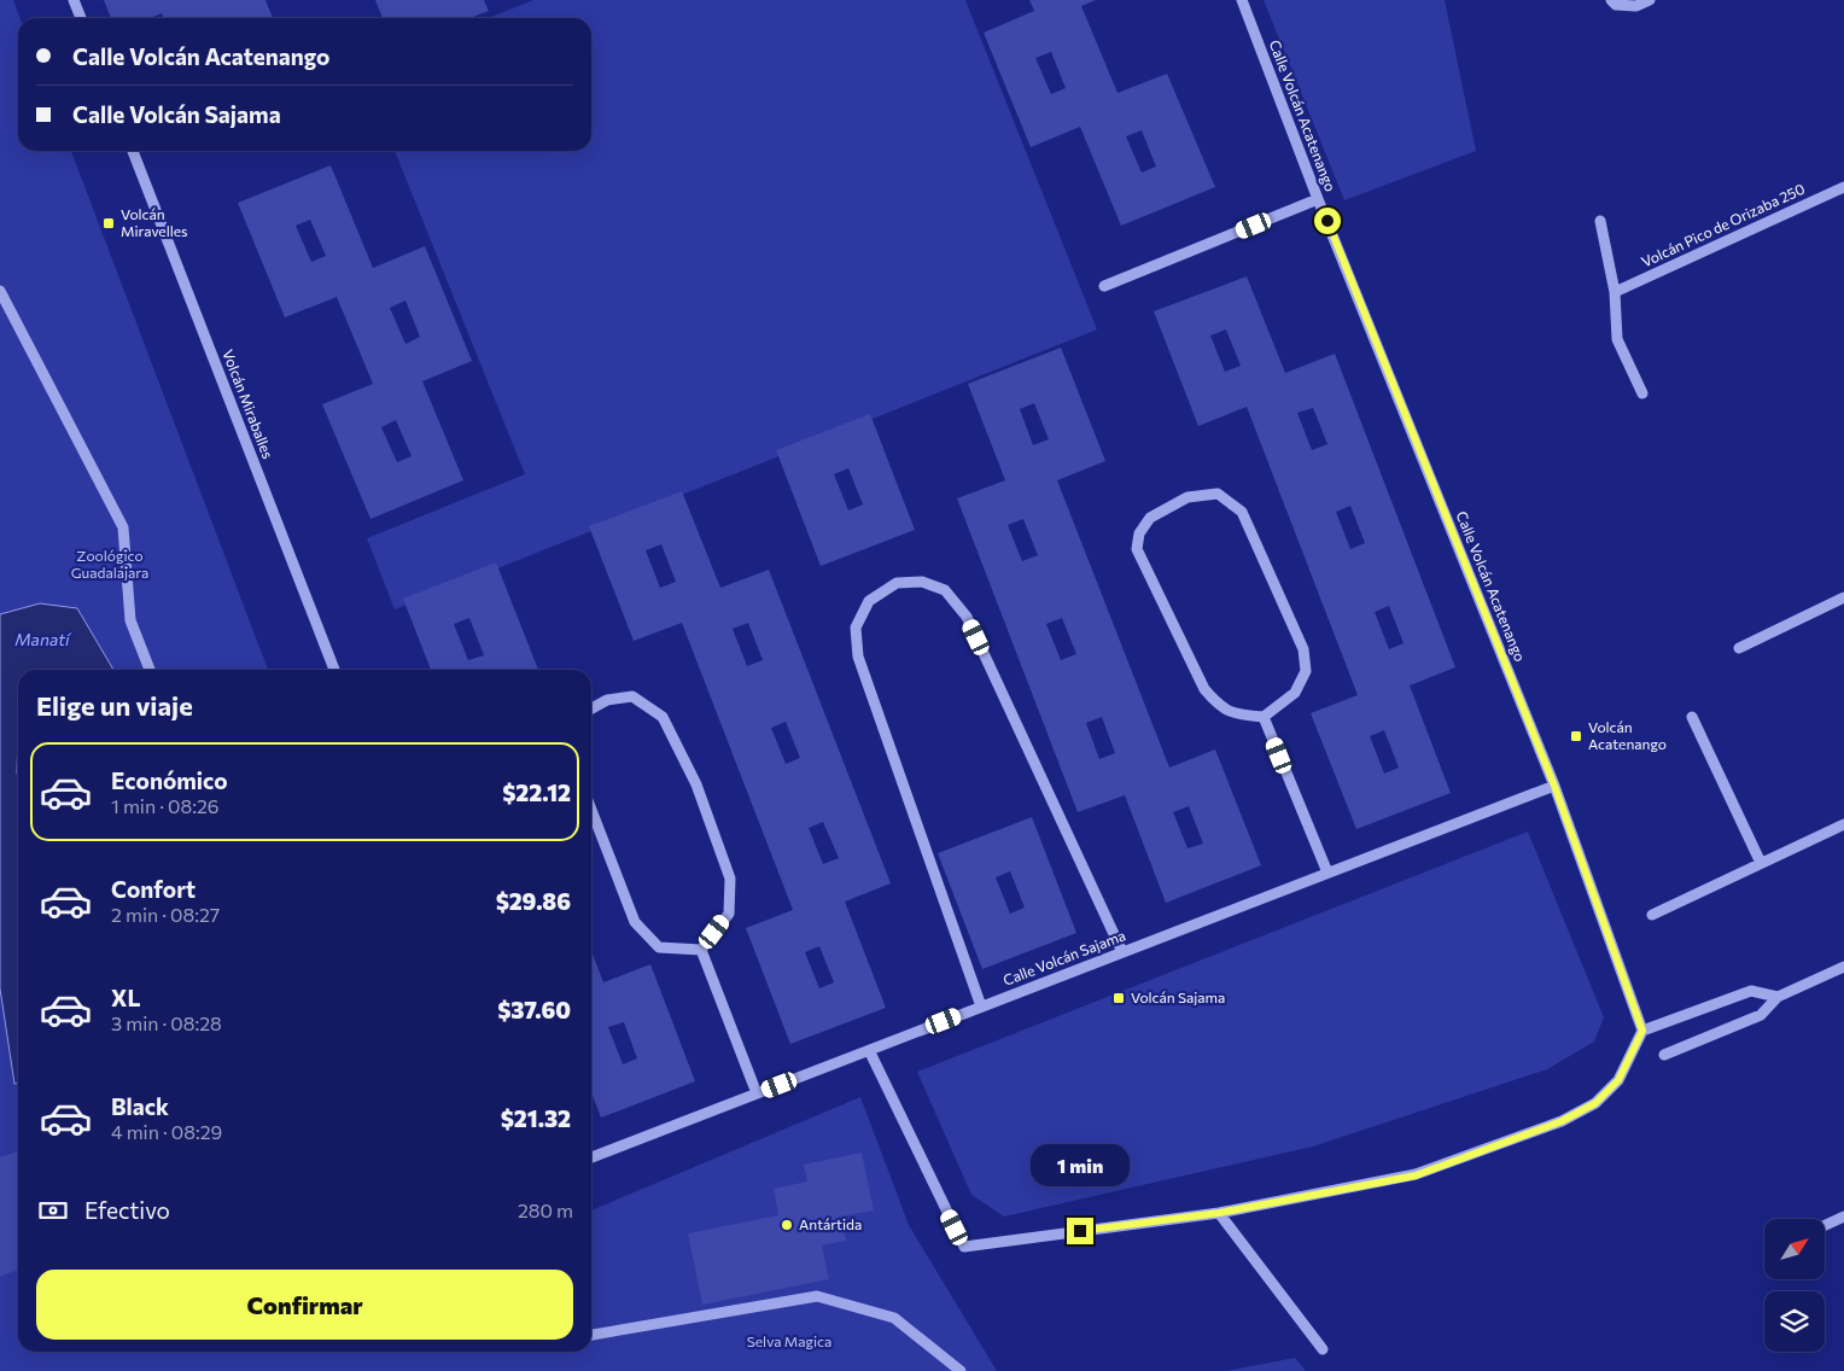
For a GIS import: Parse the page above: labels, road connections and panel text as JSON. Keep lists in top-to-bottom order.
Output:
{
  "streets": {
    "street": [
      "Calle Volcán Acatenango",
      "Volcán Pico de Orizaba 250",
      "Volcán Miraballes",
      "Calle Volcán Sajama"
    ]
  },
  "crossings": [
    ["Calle Volcán Acatenango", "Calle Volcán Sajama"]
  ],
  "water": ["Manatí"],
  "parks": ["Zoológico Guadalajara", "Selva Magica"],
  "places": {
    "transit": ["Volcán Miravelles", "Volcán Acatenango", "Volcán Sajama"],
    "other": ["Antártida"]
  },
  "north": "top right",
  "page": {
    "banner": ["Calle Volcán Acatenango", "Calle Volcán Sajama"],
    "heading": "Elige un viaje",
    "list": [
      {
        "name": "Económico",
        "note": "1 min · 08:26",
        "value": "$22.12"
      },
      {
        "name": "Confort",
        "note": "2 min · 08:27",
        "value": "$29.86"
      },
      {
        "name": "XL",
        "note": "3 min · 08:28",
        "value": "$37.60"
      },
      {
        "name": "Black",
        "note": "4 min · 08:29",
        "value": "$21.32"
      }
    ],
    "bubble": "1 min",
    "pay": ["Efectivo", "280 m"],
    "buttons": "Confirmar"
  }
}
